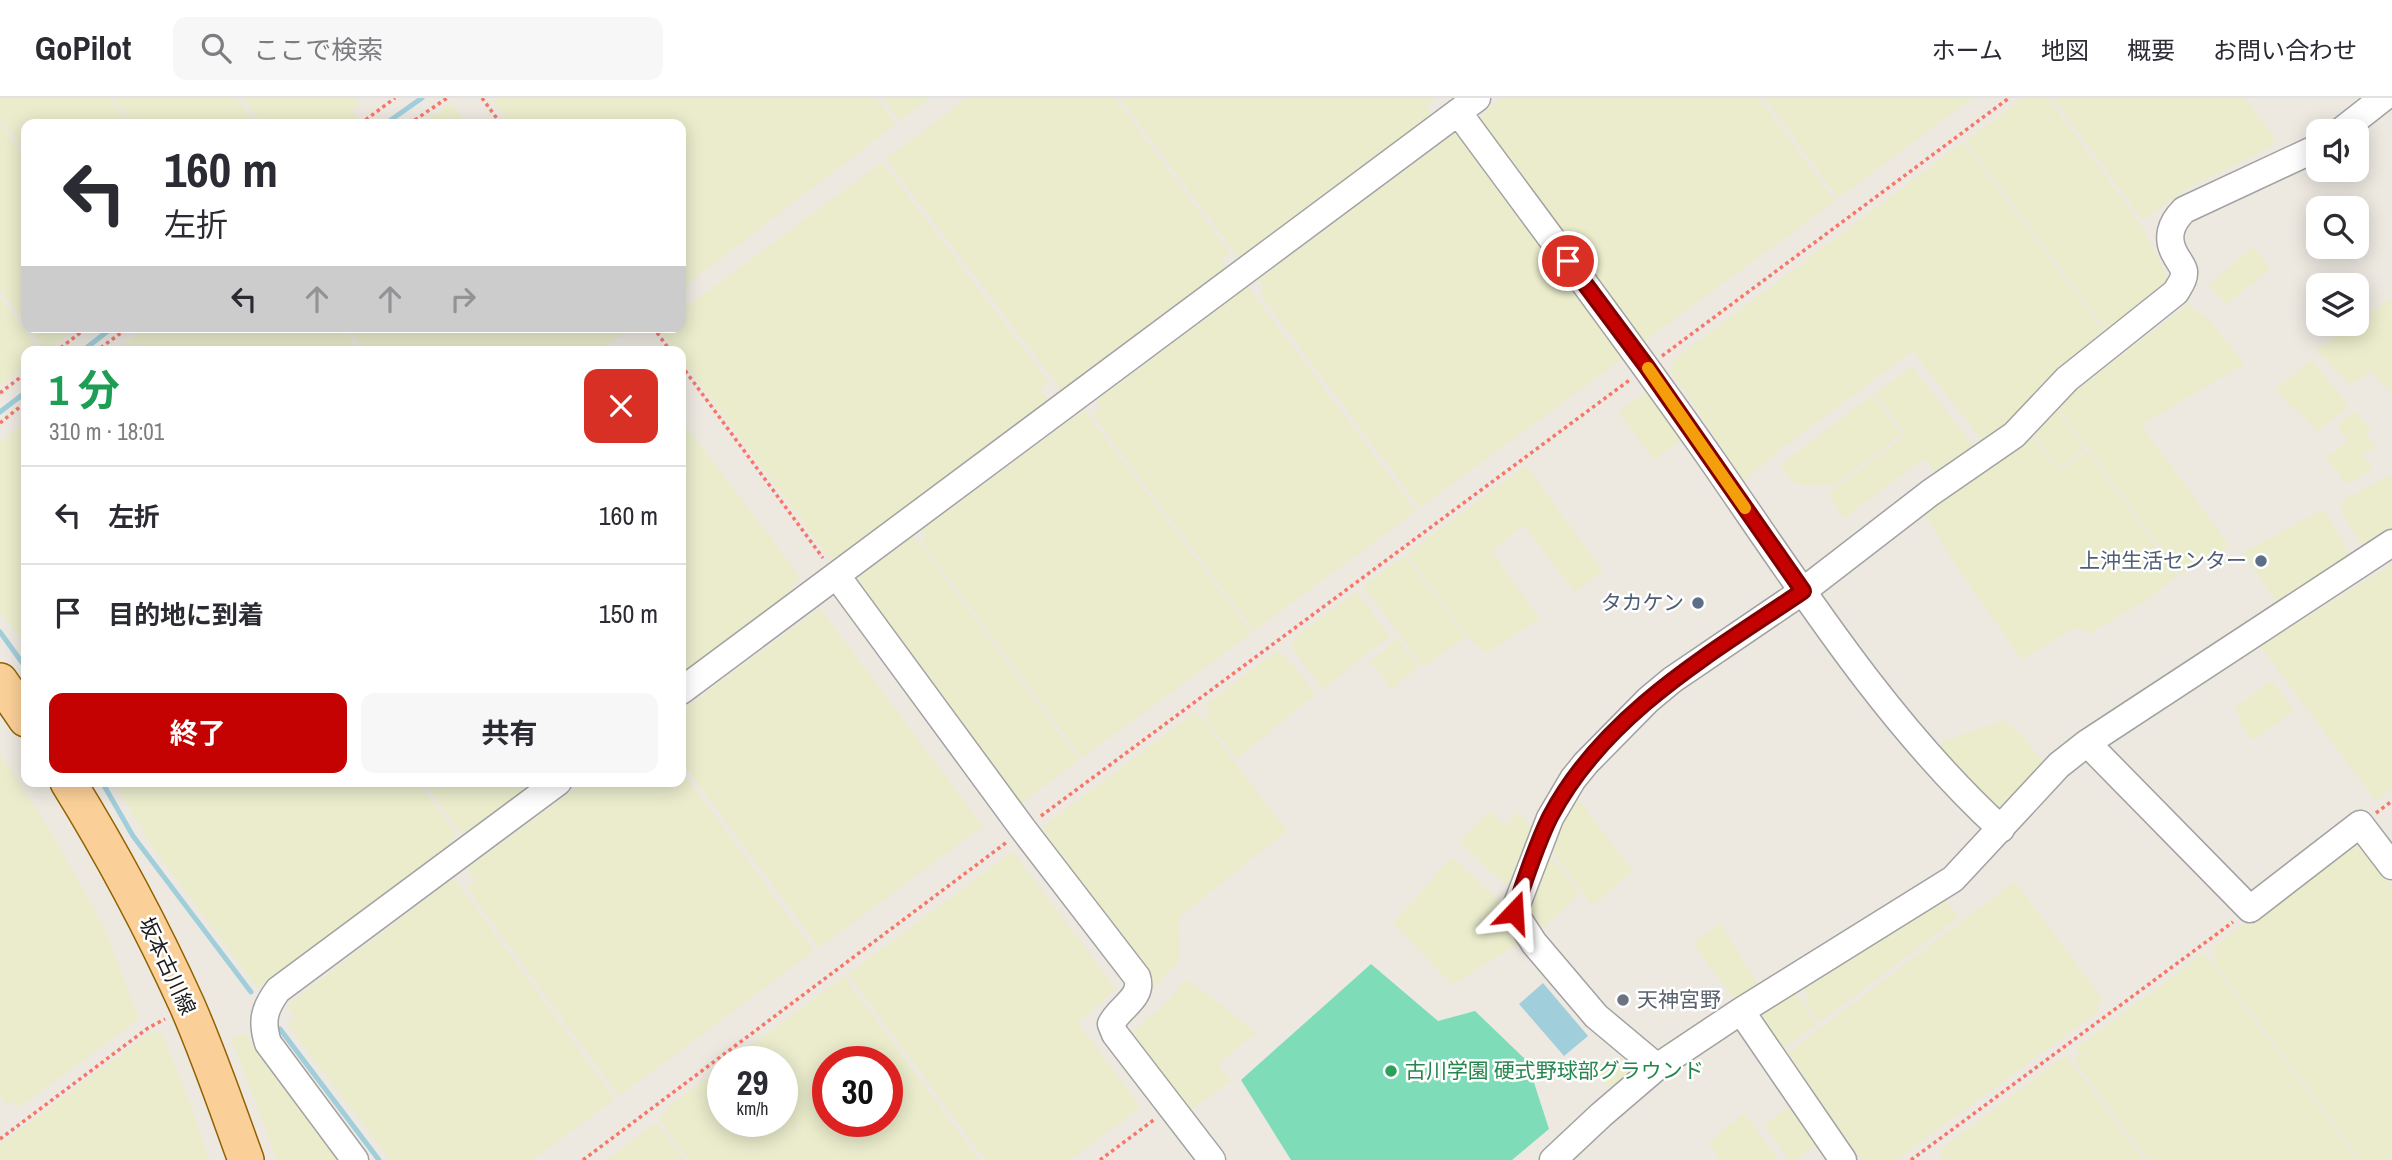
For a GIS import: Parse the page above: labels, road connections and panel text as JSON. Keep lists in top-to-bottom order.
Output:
{
  "streets": {
    "main road": ["坂本古川線"]
  },
  "places": [
    "上沖生活センター",
    "タカケン",
    "天神宮野",
    "古川学園 硬式野球部グラウンド"
  ],
  "page": {
    "header": "GoPilot",
    "search": "ここで検索",
    "nav": [
      "ホーム",
      "地図",
      "概要",
      "お問い合わせ"
    ],
    "turn": ["160 m", "左折"],
    "heading": ["1 分", "310 m · 18:01"],
    "list": [
      {
        "name": "左折",
        "value": "160 m"
      },
      {
        "name": "目的地に到着",
        "value": "150 m"
      }
    ],
    "buttons": ["終了", "共有"],
    "speed": "29 km/h",
    "limit": "30"
  }
}
